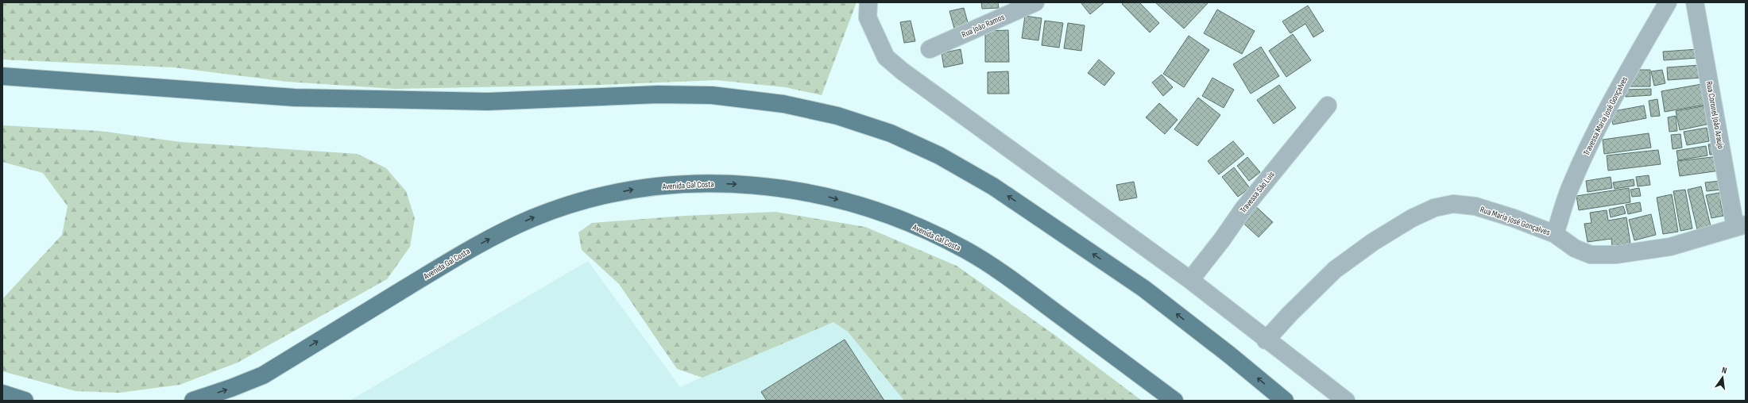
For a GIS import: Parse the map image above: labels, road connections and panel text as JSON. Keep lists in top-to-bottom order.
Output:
{
  "streets": {
    "main road": ["Avenida Gal Costa"],
    "street": [
      "Rua João Ramos",
      "Rua Coronel João Araujo",
      "Travessa Maria José Gonçalves",
      "Travessa São Luis",
      "Rua Maria José Gonçalves"
    ]
  },
  "crossings": [
    ["Rua Coronel João Araujo", "Rua Maria José Gonçalves"],
    ["Travessa Maria José Gonçalves", "Rua Maria José Gonçalves"]
  ],
  "north": "top"
}
